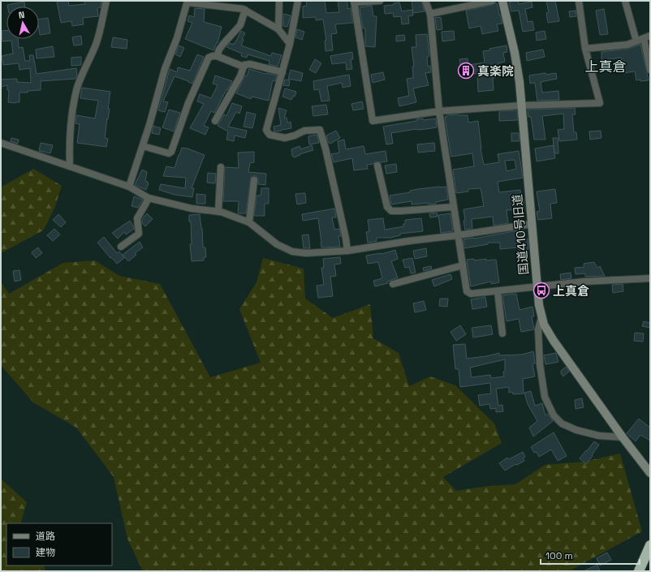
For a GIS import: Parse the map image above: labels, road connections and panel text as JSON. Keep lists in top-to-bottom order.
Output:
{
  "streets": {
    "street": ["国道410号旧道"]
  },
  "districts": ["上真倉"],
  "places": {
    "building": ["真楽院"],
    "bus stop": ["上真倉"]
  },
  "legend": ["道路", "建物"],
  "scale_bar": "100 m",
  "north": "top"
}
